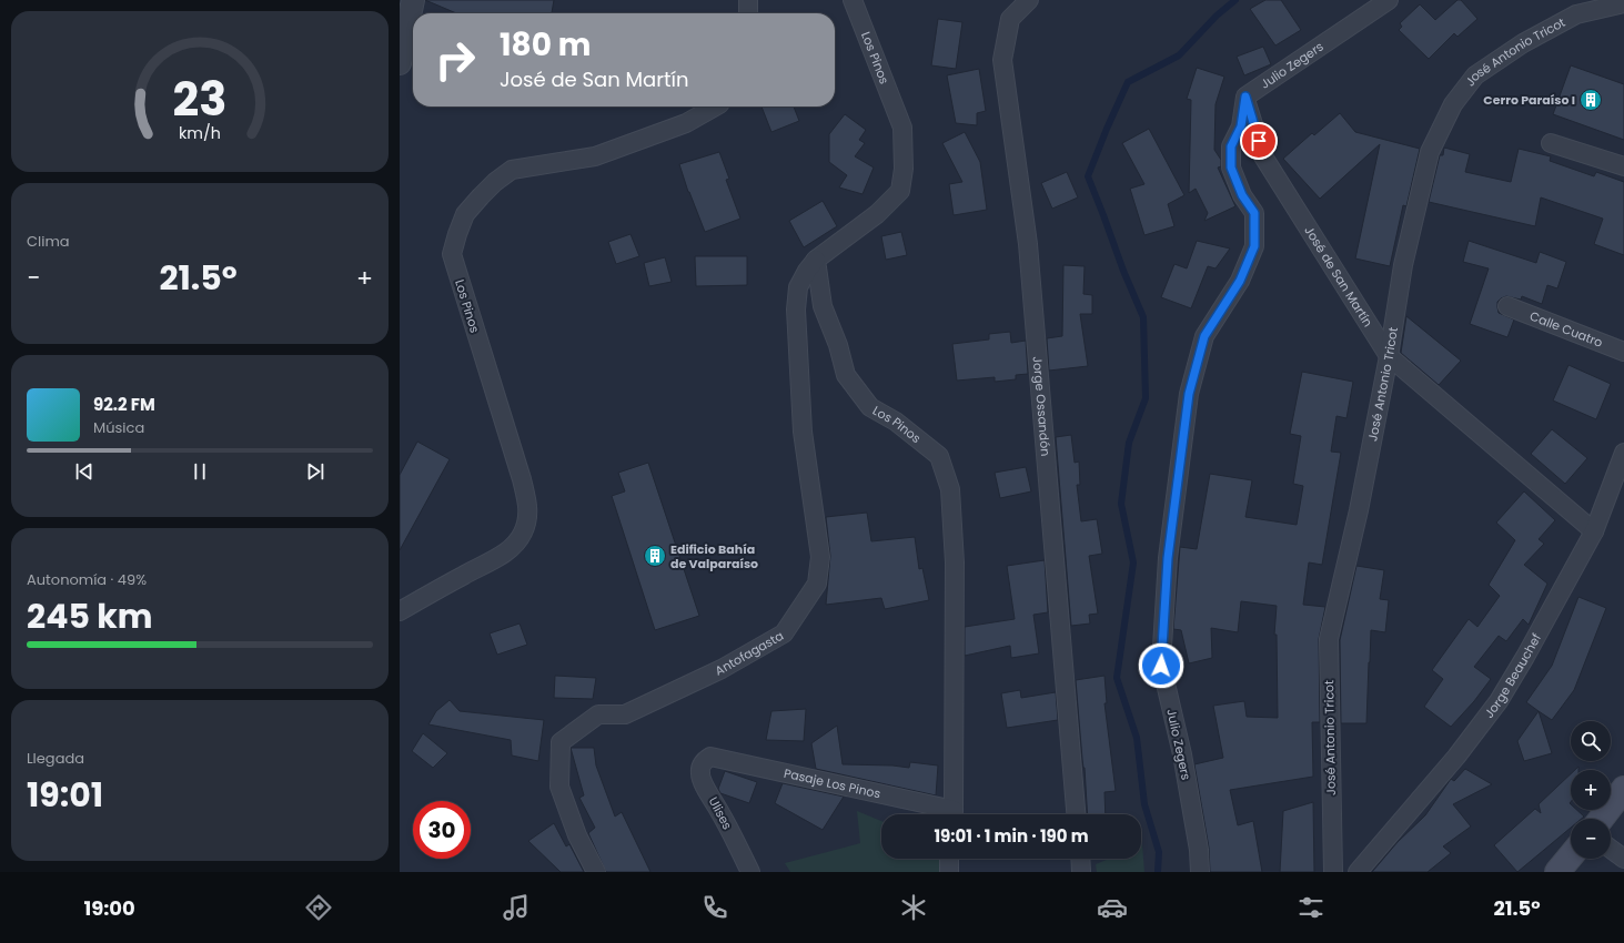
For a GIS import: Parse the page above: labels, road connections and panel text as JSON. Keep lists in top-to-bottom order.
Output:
{
  "streets": {
    "street": [
      "José Antonio Tricot",
      "Los Pinos",
      "Julio Zegers",
      "José de San Martín",
      "Calle Cuatro",
      "Jorge Ossandón",
      "Antofagasta",
      "Jorge Beauchef",
      "Pasaje Los Pinos",
      "Ulises"
    ]
  },
  "crossings": [
    ["José Antonio Tricot", "José de San Martín"],
    ["Los Pinos", "Antofagasta"],
    ["Julio Zegers", "José de San Martín"],
    ["José de San Martín", "Jorge Beauchef"],
    ["Pasaje Los Pinos", "Ulises"]
  ],
  "places": {
    "building": ["Cerro Paraíso I", "Edificio Bahía de Valparaíso"]
  },
  "page": {
    "turn": ["180 m", "José de San Martín"],
    "tile": [
      "Clima",
      ["Autonomía · 49%", "245 km"],
      ["Llegada", "19:01"]
    ],
    "heat": ["−", "21.5°", "+"],
    "song": ["92.2 FM", "Música"],
    "map_buttons": ["+", "−"],
    "limit": "30",
    "trip": "19:01 · 1 min · 190 m",
    "tabs": ["19:00", "21.5°"],
    "gauge": ["23", "km/h"]
  }
}
